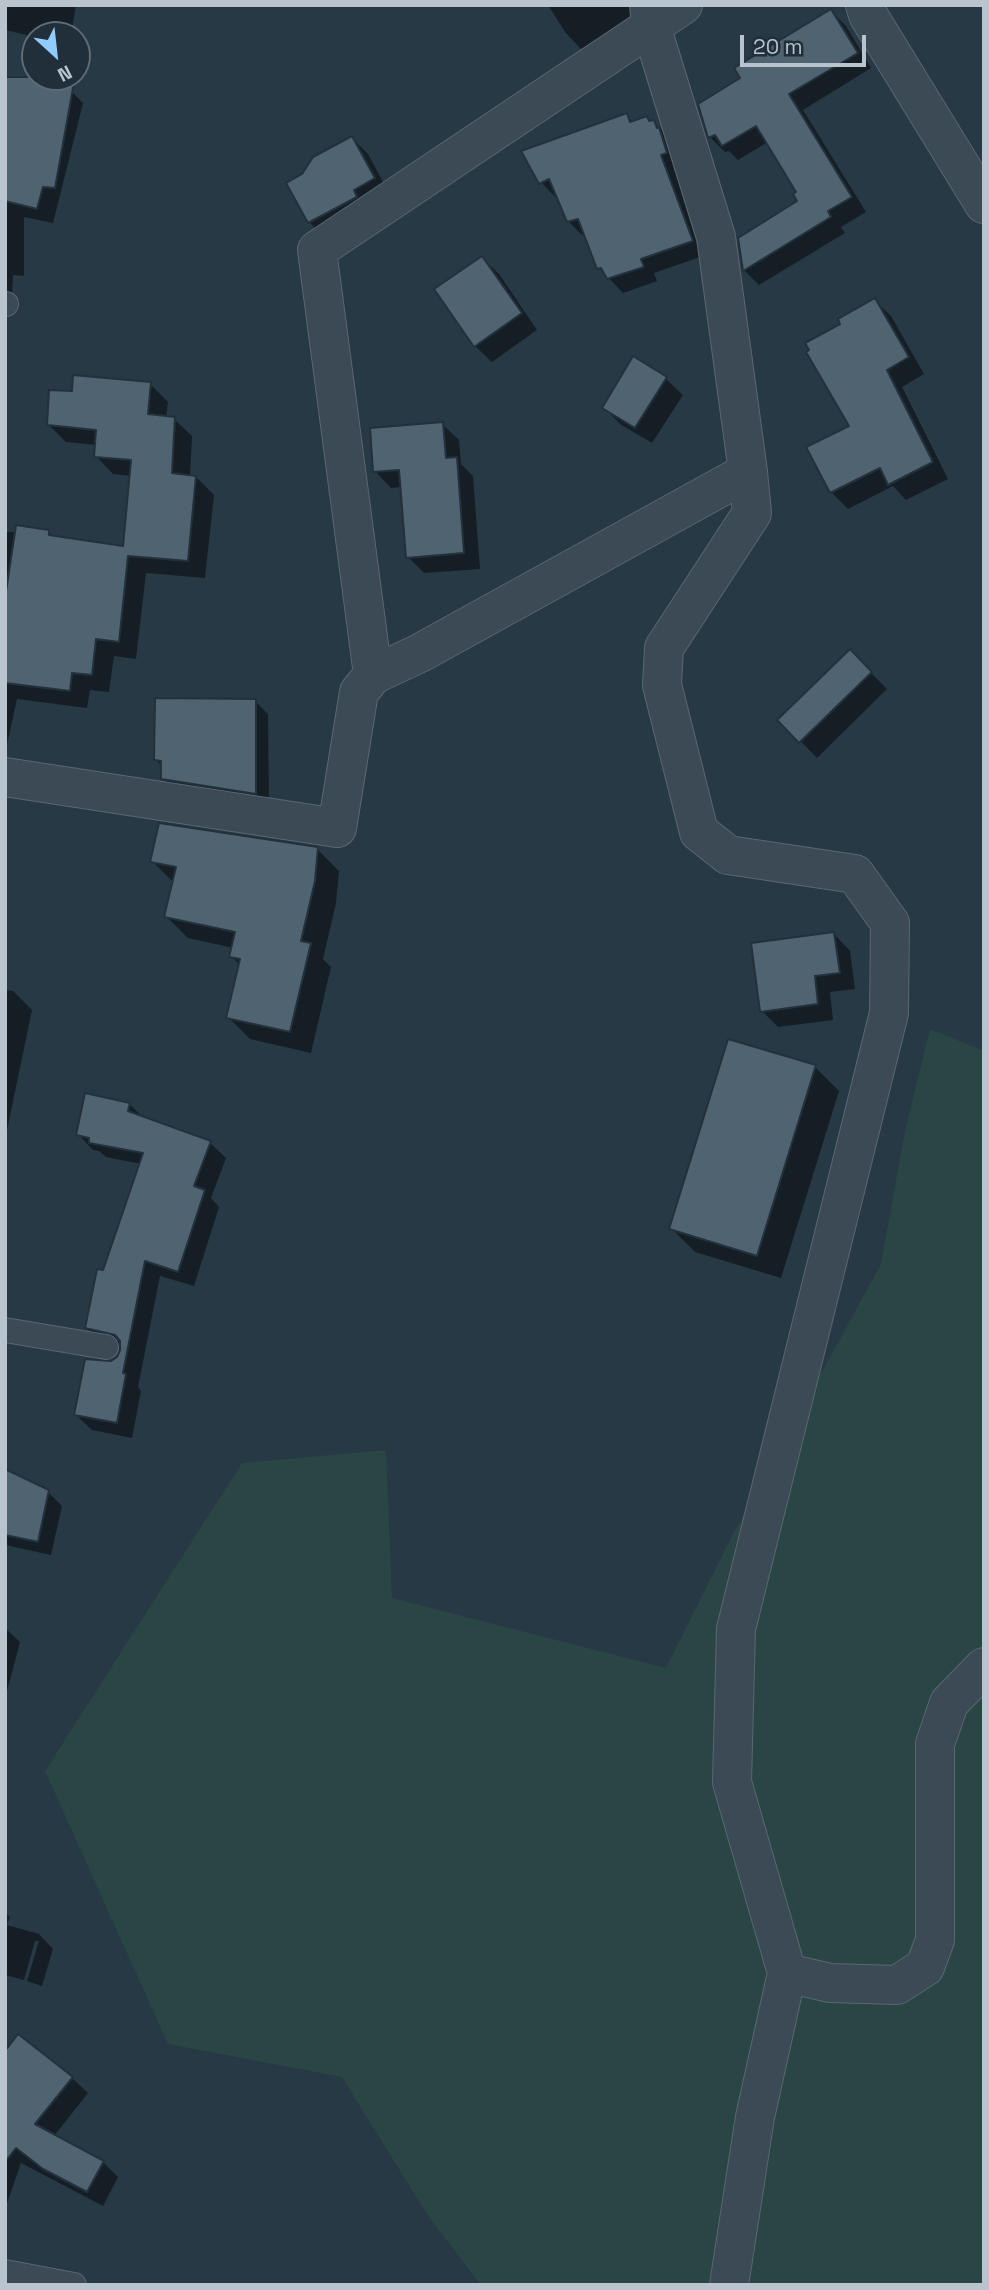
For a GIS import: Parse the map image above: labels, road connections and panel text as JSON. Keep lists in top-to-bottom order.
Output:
{
  "scale_bar": "20 m",
  "north": "bottom right"
}
